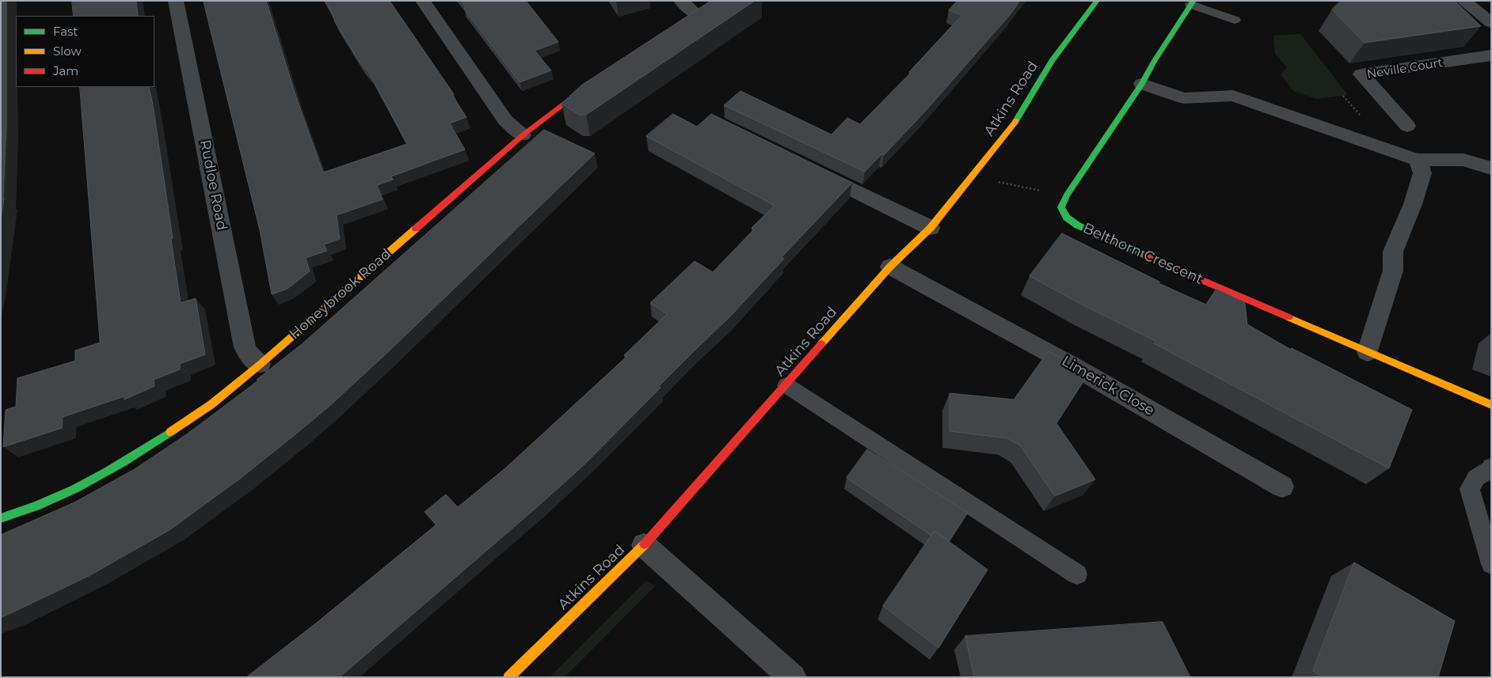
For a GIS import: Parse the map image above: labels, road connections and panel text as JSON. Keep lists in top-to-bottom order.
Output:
{
  "streets": {
    "street": [
      "Neville Court",
      "Atkins Road",
      "Rudloe Road",
      "Belthorn Crescent",
      "Honeybrook Road",
      "Limerick Close"
    ]
  },
  "crossings": [
    ["Atkins Road", "Limerick Close"],
    ["Rudloe Road", "Honeybrook Road"]
  ],
  "legend": ["Fast", "Slow", "Jam"]
}
